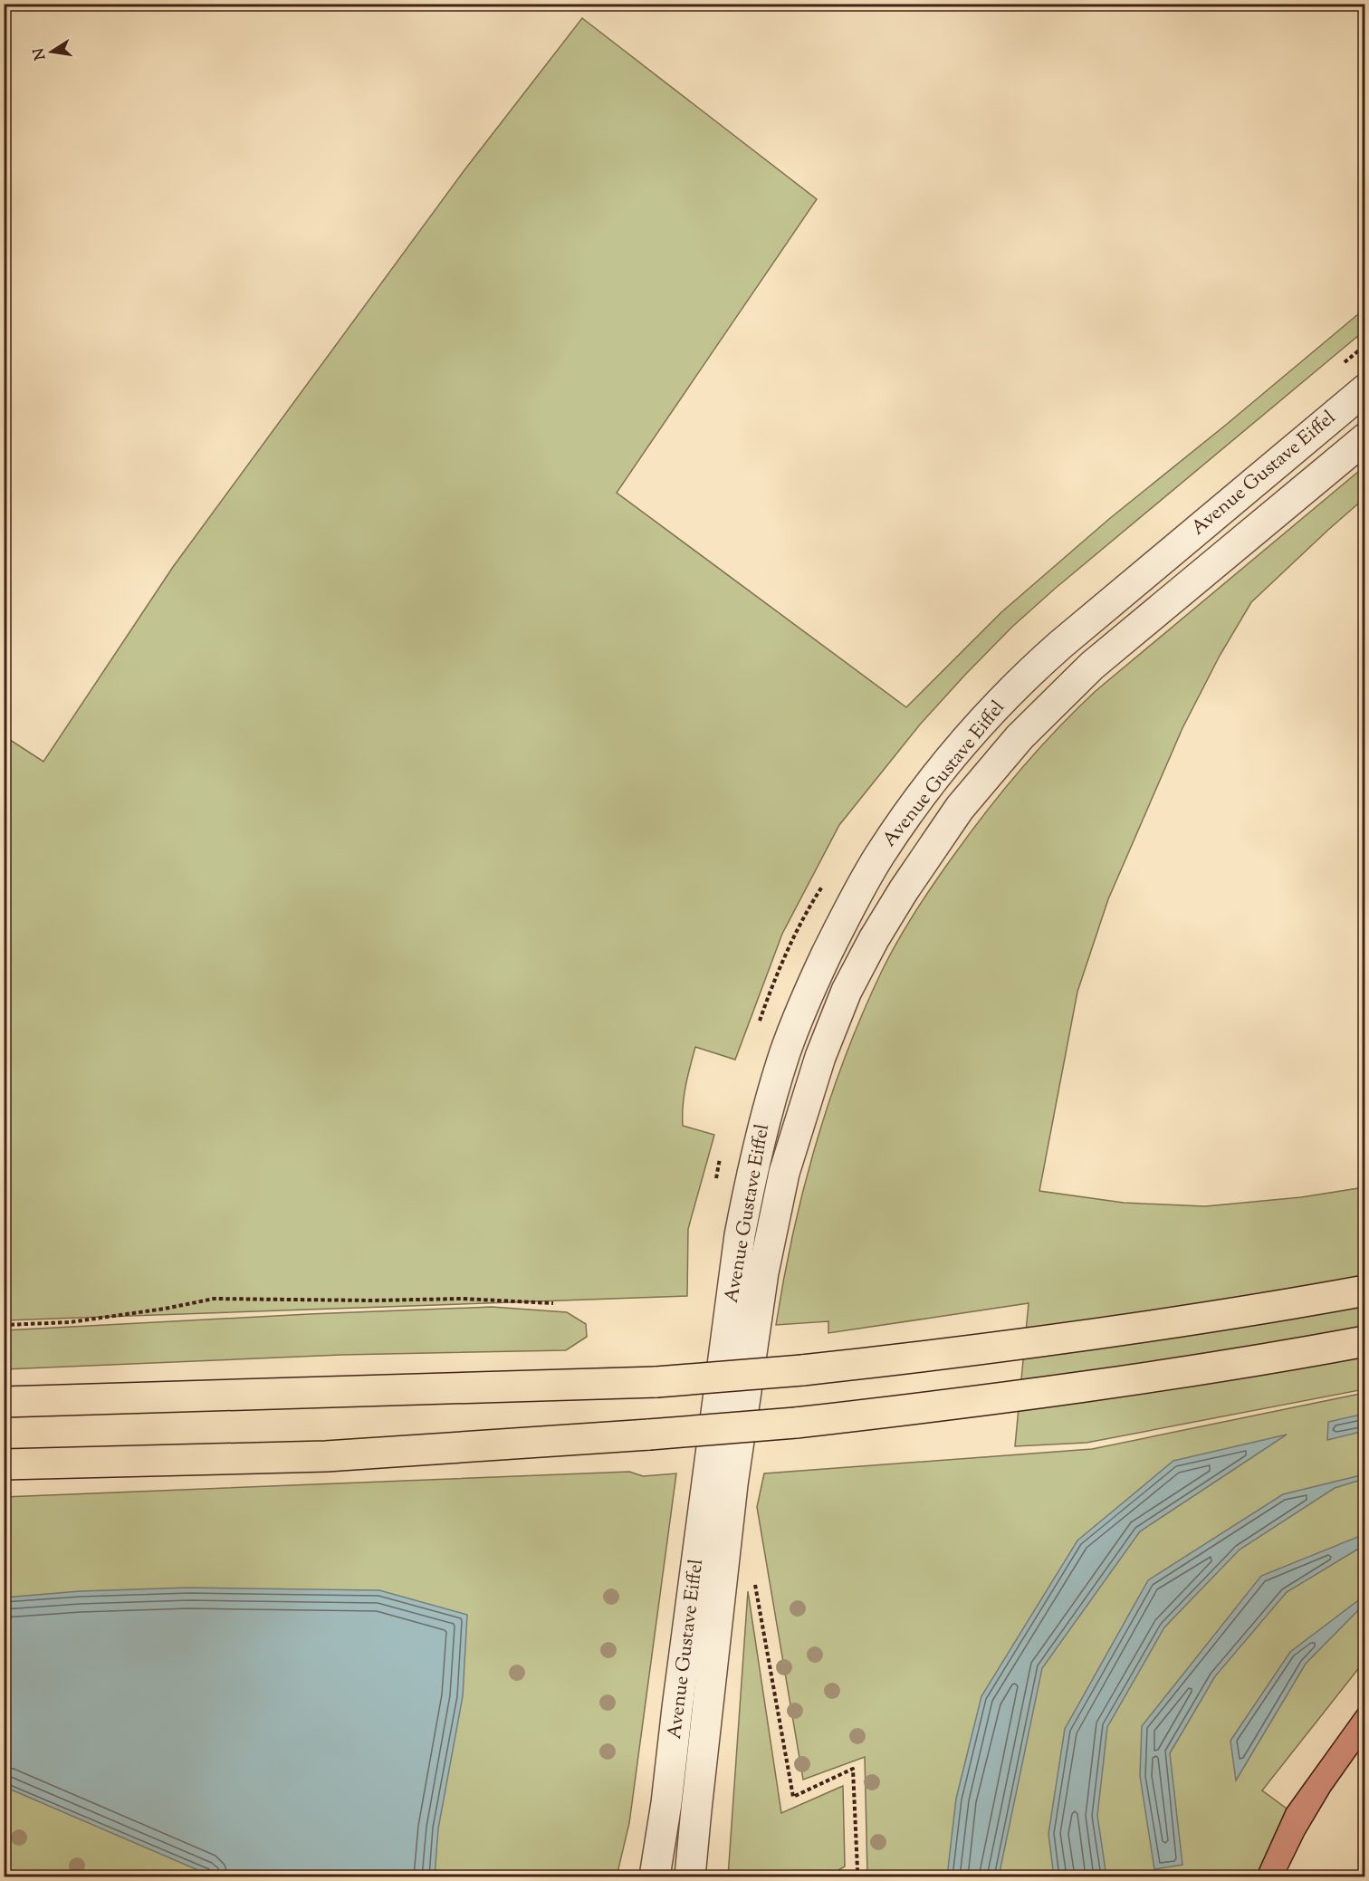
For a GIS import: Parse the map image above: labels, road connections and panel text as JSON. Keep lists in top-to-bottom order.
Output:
{
  "streets": {
    "street": ["Avenue Gustave Eiffel"]
  },
  "north": "left"
}
